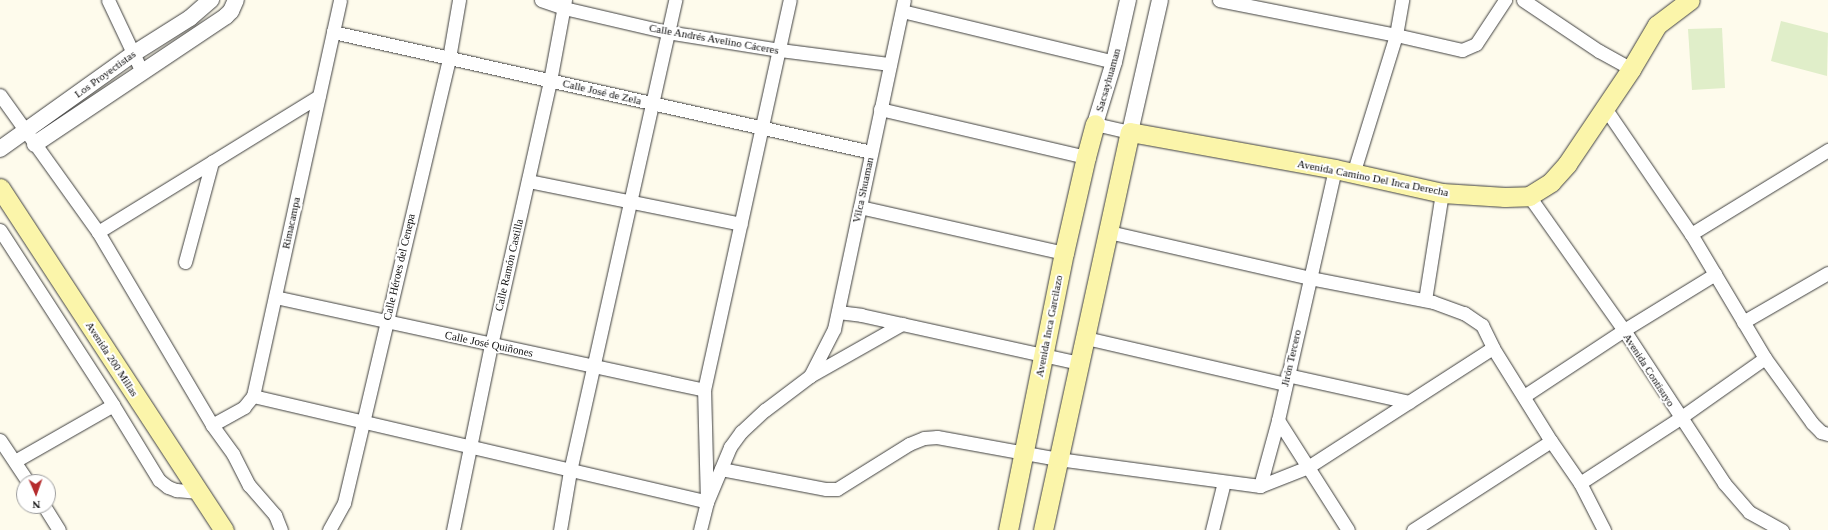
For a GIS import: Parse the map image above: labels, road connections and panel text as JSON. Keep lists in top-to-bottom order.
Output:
{
  "streets": {
    "main road": ["Avenida Camino Del Inca Derecha", "Avenida Inca Garcilazo", "Avenida 200 Millas"],
    "street": [
      "Calle Andrés Avelino Cáceres",
      "Los Proyectistas",
      "Sacsayhuaman",
      "Calle José de Zela",
      "Vilca Shuaman",
      "Rimacampa",
      "Calle Ramón Castilla",
      "Calle Héroes del Cenepa",
      "Calle José Quiñones",
      "Jirón Tercero",
      "Avenida Contisuyo"
    ]
  },
  "crossings": [
    ["Calle Andrés Avelino Cáceres", "Vilca Shuaman"],
    ["Calle Andrés Avelino Cáceres", "Calle Ramón Castilla"],
    ["Sacsayhuaman", "Avenida Camino Del Inca Derecha"],
    ["Sacsayhuaman", "Avenida Inca Garcilazo"],
    ["Calle José de Zela", "Vilca Shuaman"],
    ["Calle José de Zela", "Rimacampa"],
    ["Calle José de Zela", "Calle Ramón Castilla"],
    ["Calle José de Zela", "Calle Héroes del Cenepa"],
    ["Avenida Camino Del Inca Derecha", "Jirón Tercero"],
    ["Avenida Camino Del Inca Derecha", "Avenida Contisuyo"],
    ["Rimacampa", "Calle José Quiñones"],
    ["Calle Ramón Castilla", "Calle José Quiñones"],
    ["Calle Héroes del Cenepa", "Calle José Quiñones"]
  ],
  "north": "bottom"
}
